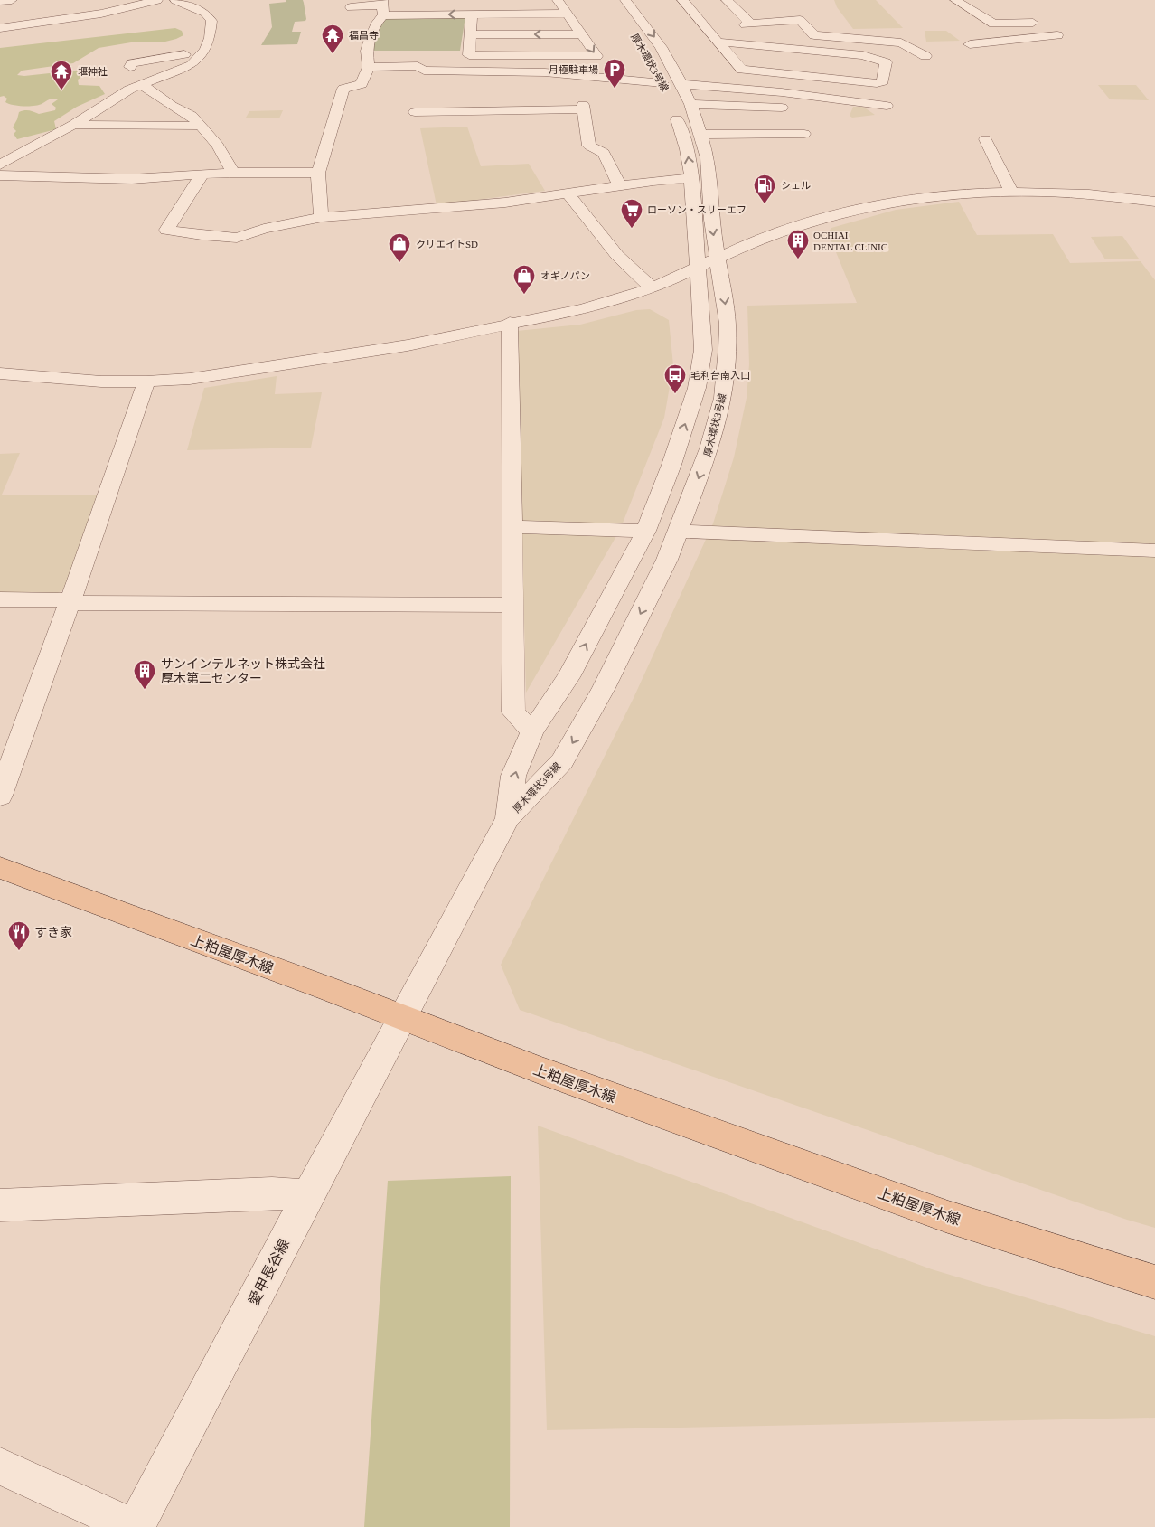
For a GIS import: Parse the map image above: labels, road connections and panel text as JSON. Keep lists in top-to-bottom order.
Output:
{
  "streets": {
    "main road": ["上粕屋厚木線"],
    "street": ["厚木環状3号線", "愛甲長谷線"]
  },
  "crossings": [
    ["厚木環状3号線", "上粕屋厚木線"],
    ["厚木環状3号線", "愛甲長谷線"],
    ["上粕屋厚木線", "愛甲長谷線"]
  ],
  "places": {
    "temple": ["福昌寺", "堰神社"],
    "parking": ["月極駐車場"],
    "fuel station": ["シェル"],
    "supermarket": ["ローソン・スリーエフ"],
    "building": ["OCHIAI DENTAL CLINIC", "サンインテルネット株式会社 厚木第二センター"],
    "shop": ["クリエイトSD", "オギノパン"],
    "bus stop": ["毛利台南入口"],
    "restaurant": ["すき家"]
  }
}
